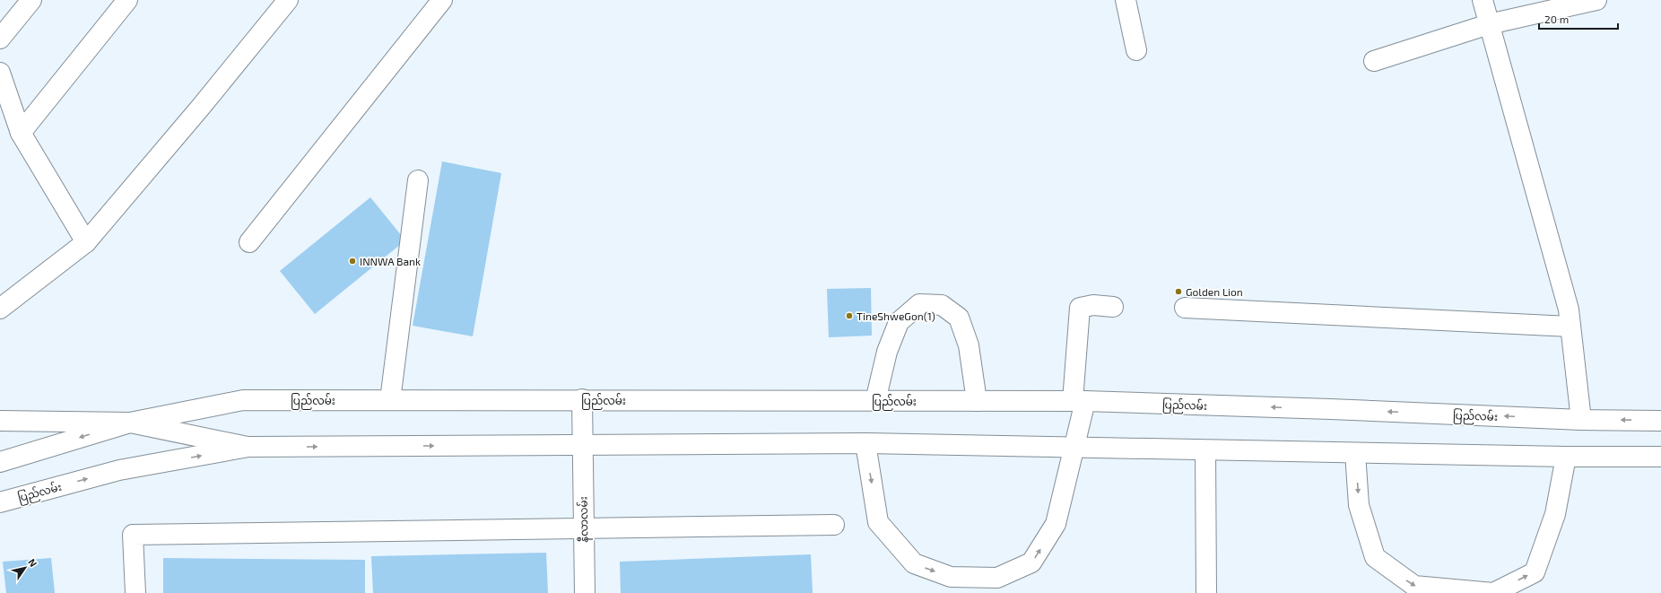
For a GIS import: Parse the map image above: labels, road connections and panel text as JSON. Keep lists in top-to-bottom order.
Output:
{
  "streets": {
    "main road": ["ပြည်လမ်း", "နီလာလမ်း"]
  },
  "crossings": [
    ["ပြည်လမ်း", "နီလာလမ်း"]
  ],
  "places": ["INNWA Bank", "Golden Lion", "TineShweGon(1)"],
  "scale_bar": "20 m",
  "north": "top right"
}
